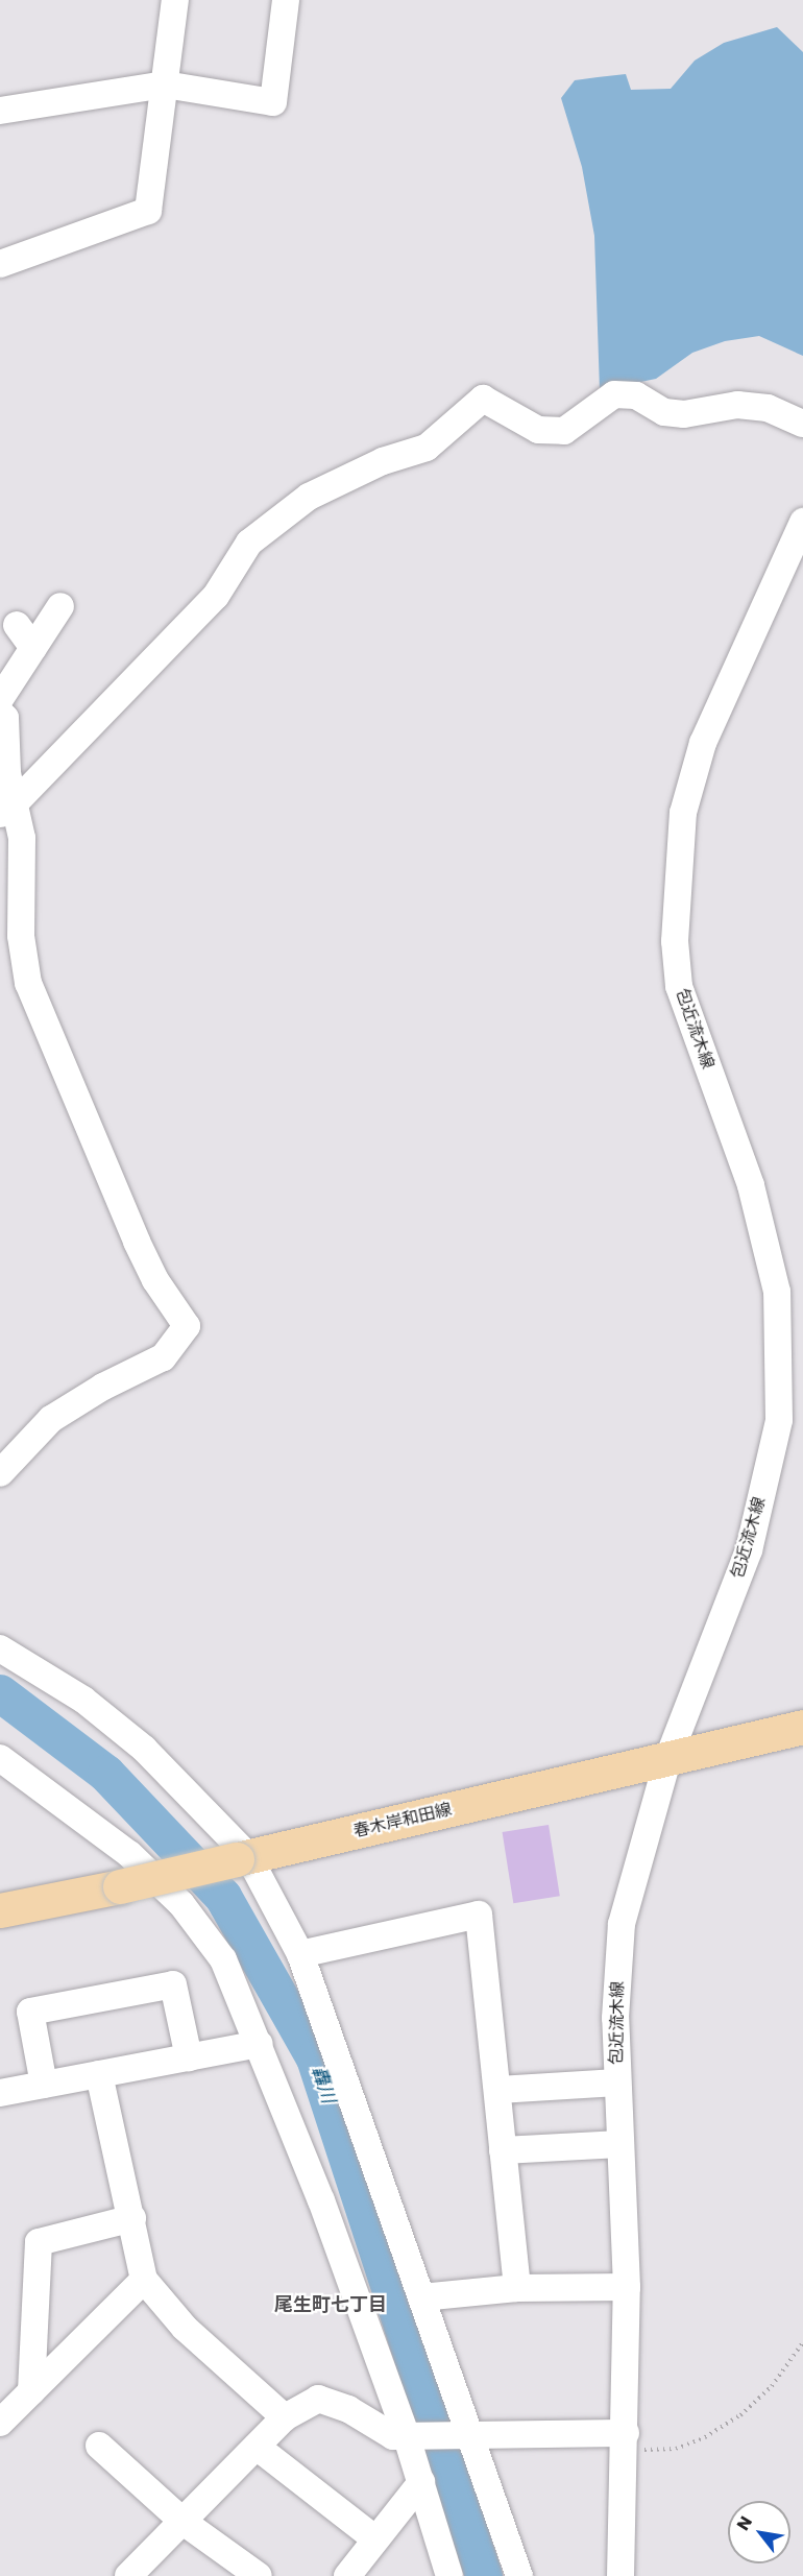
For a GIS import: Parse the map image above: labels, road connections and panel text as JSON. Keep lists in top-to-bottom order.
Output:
{
  "streets": {
    "main road": ["春木岸和田線"],
    "street": ["包近流木線"]
  },
  "crossings": [
    ["包近流木線", "春木岸和田線"]
  ],
  "districts": ["尾生町七丁目"],
  "water": ["轟川"],
  "north": "top left"
}
